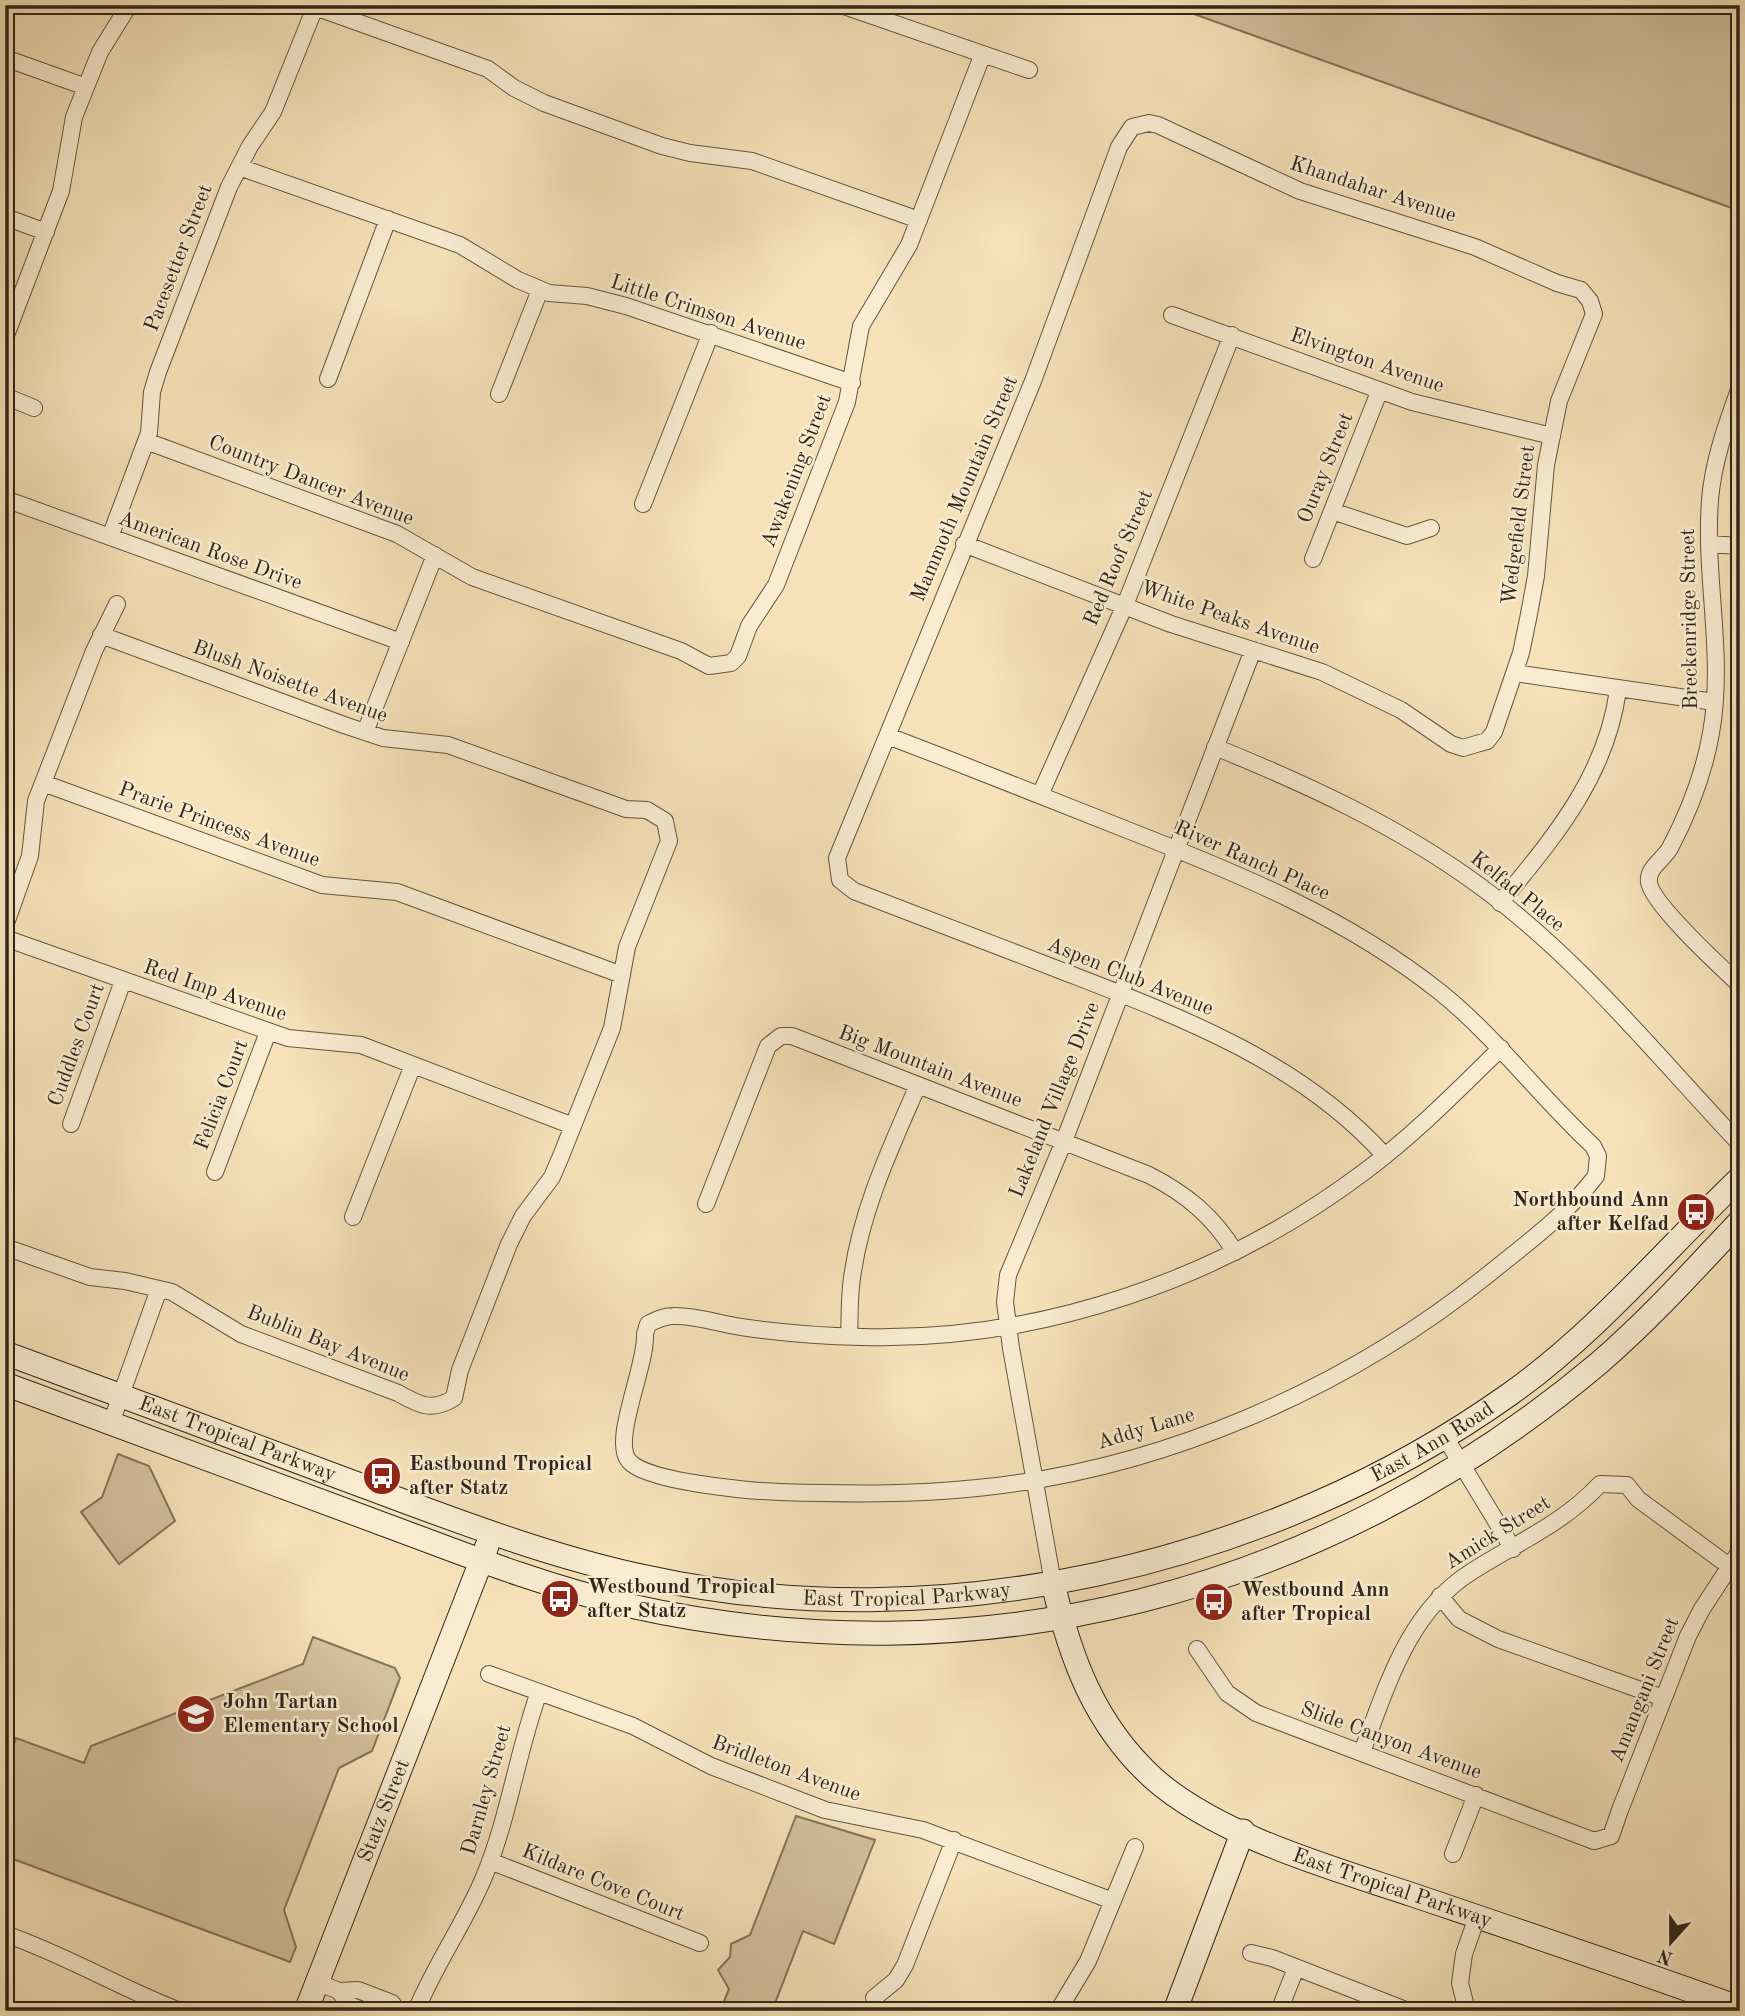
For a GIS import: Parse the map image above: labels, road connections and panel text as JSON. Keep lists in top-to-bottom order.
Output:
{
  "streets": {
    "main road": ["East Tropical Parkway", "East Ann Road", "Statz Street"],
    "street": [
      "Khandahar Avenue",
      "Pacesetter Street",
      "Little Crimson Avenue",
      "Elvington Avenue",
      "Ouray Street",
      "Awakening Street",
      "Country Dancer Avenue",
      "Mammoth Mountain Street",
      "Wedgefield Street",
      "American Rose Drive",
      "Red Roof Street",
      "White Peaks Avenue",
      "Breckenridge Street",
      "Blush Noisette Avenue",
      "Prarie Princess Avenue",
      "River Ranch Place",
      "Kelfad Place",
      "Aspen Club Avenue",
      "Red Imp Avenue",
      "Cuddles Court",
      "Big Mountain Avenue",
      "Felicia Court",
      "Lakeland Village Drive",
      "Bublin Bay Avenue",
      "Addy Lane",
      "Amick Street",
      "Amangani Street",
      "Slide Canyon Avenue",
      "Bridleton Avenue",
      "Darnley Street",
      "Kildare Cove Court"
    ]
  },
  "crossings": [
    ["Khandahar Avenue", "Mammoth Mountain Street"],
    ["Khandahar Avenue", "Wedgefield Street"],
    ["Pacesetter Street", "Little Crimson Avenue"],
    ["Pacesetter Street", "Country Dancer Avenue"],
    ["Pacesetter Street", "American Rose Drive"],
    ["Little Crimson Avenue", "Awakening Street"],
    ["Elvington Avenue", "Ouray Street"],
    ["Elvington Avenue", "Wedgefield Street"],
    ["Elvington Avenue", "Red Roof Street"],
    ["Awakening Street", "Country Dancer Avenue"],
    ["Mammoth Mountain Street", "White Peaks Avenue"],
    ["Mammoth Mountain Street", "River Ranch Place"],
    ["Mammoth Mountain Street", "Aspen Club Avenue"],
    ["Wedgefield Street", "White Peaks Avenue"],
    ["Red Roof Street", "White Peaks Avenue"],
    ["Red Roof Street", "River Ranch Place"],
    ["White Peaks Avenue", "Lakeland Village Drive"],
    ["Blush Noisette Avenue", "Prarie Princess Avenue"],
    ["River Ranch Place", "Lakeland Village Drive"],
    ["River Ranch Place", "Addy Lane"],
    ["Kelfad Place", "Lakeland Village Drive"],
    ["Aspen Club Avenue", "Lakeland Village Drive"],
    ["Red Imp Avenue", "Cuddles Court"],
    ["Red Imp Avenue", "Felicia Court"],
    ["Red Imp Avenue", "Bublin Bay Avenue"],
    ["Big Mountain Avenue", "Lakeland Village Drive"],
    ["Lakeland Village Drive", "Addy Lane"],
    ["Lakeland Village Drive", "East Tropical Parkway"],
    ["Lakeland Village Drive", "East Ann Road"],
    ["East Tropical Parkway", "East Ann Road"],
    ["East Tropical Parkway", "Statz Street"],
    ["Amick Street", "Amangani Street"],
    ["Amick Street", "Slide Canyon Avenue"],
    ["Amangani Street", "Slide Canyon Avenue"],
    ["Bridleton Avenue", "Darnley Street"],
    ["Darnley Street", "Kildare Cove Court"]
  ],
  "places": {
    "bus stop": [
      "Northbound Ann after Kelfad",
      "Eastbound Tropical after Statz",
      "Westbound Tropical after Statz",
      "Westbound Ann after Tropical"
    ],
    "school or university": ["John Tartan Elementary School"]
  },
  "north": "bottom"
}
